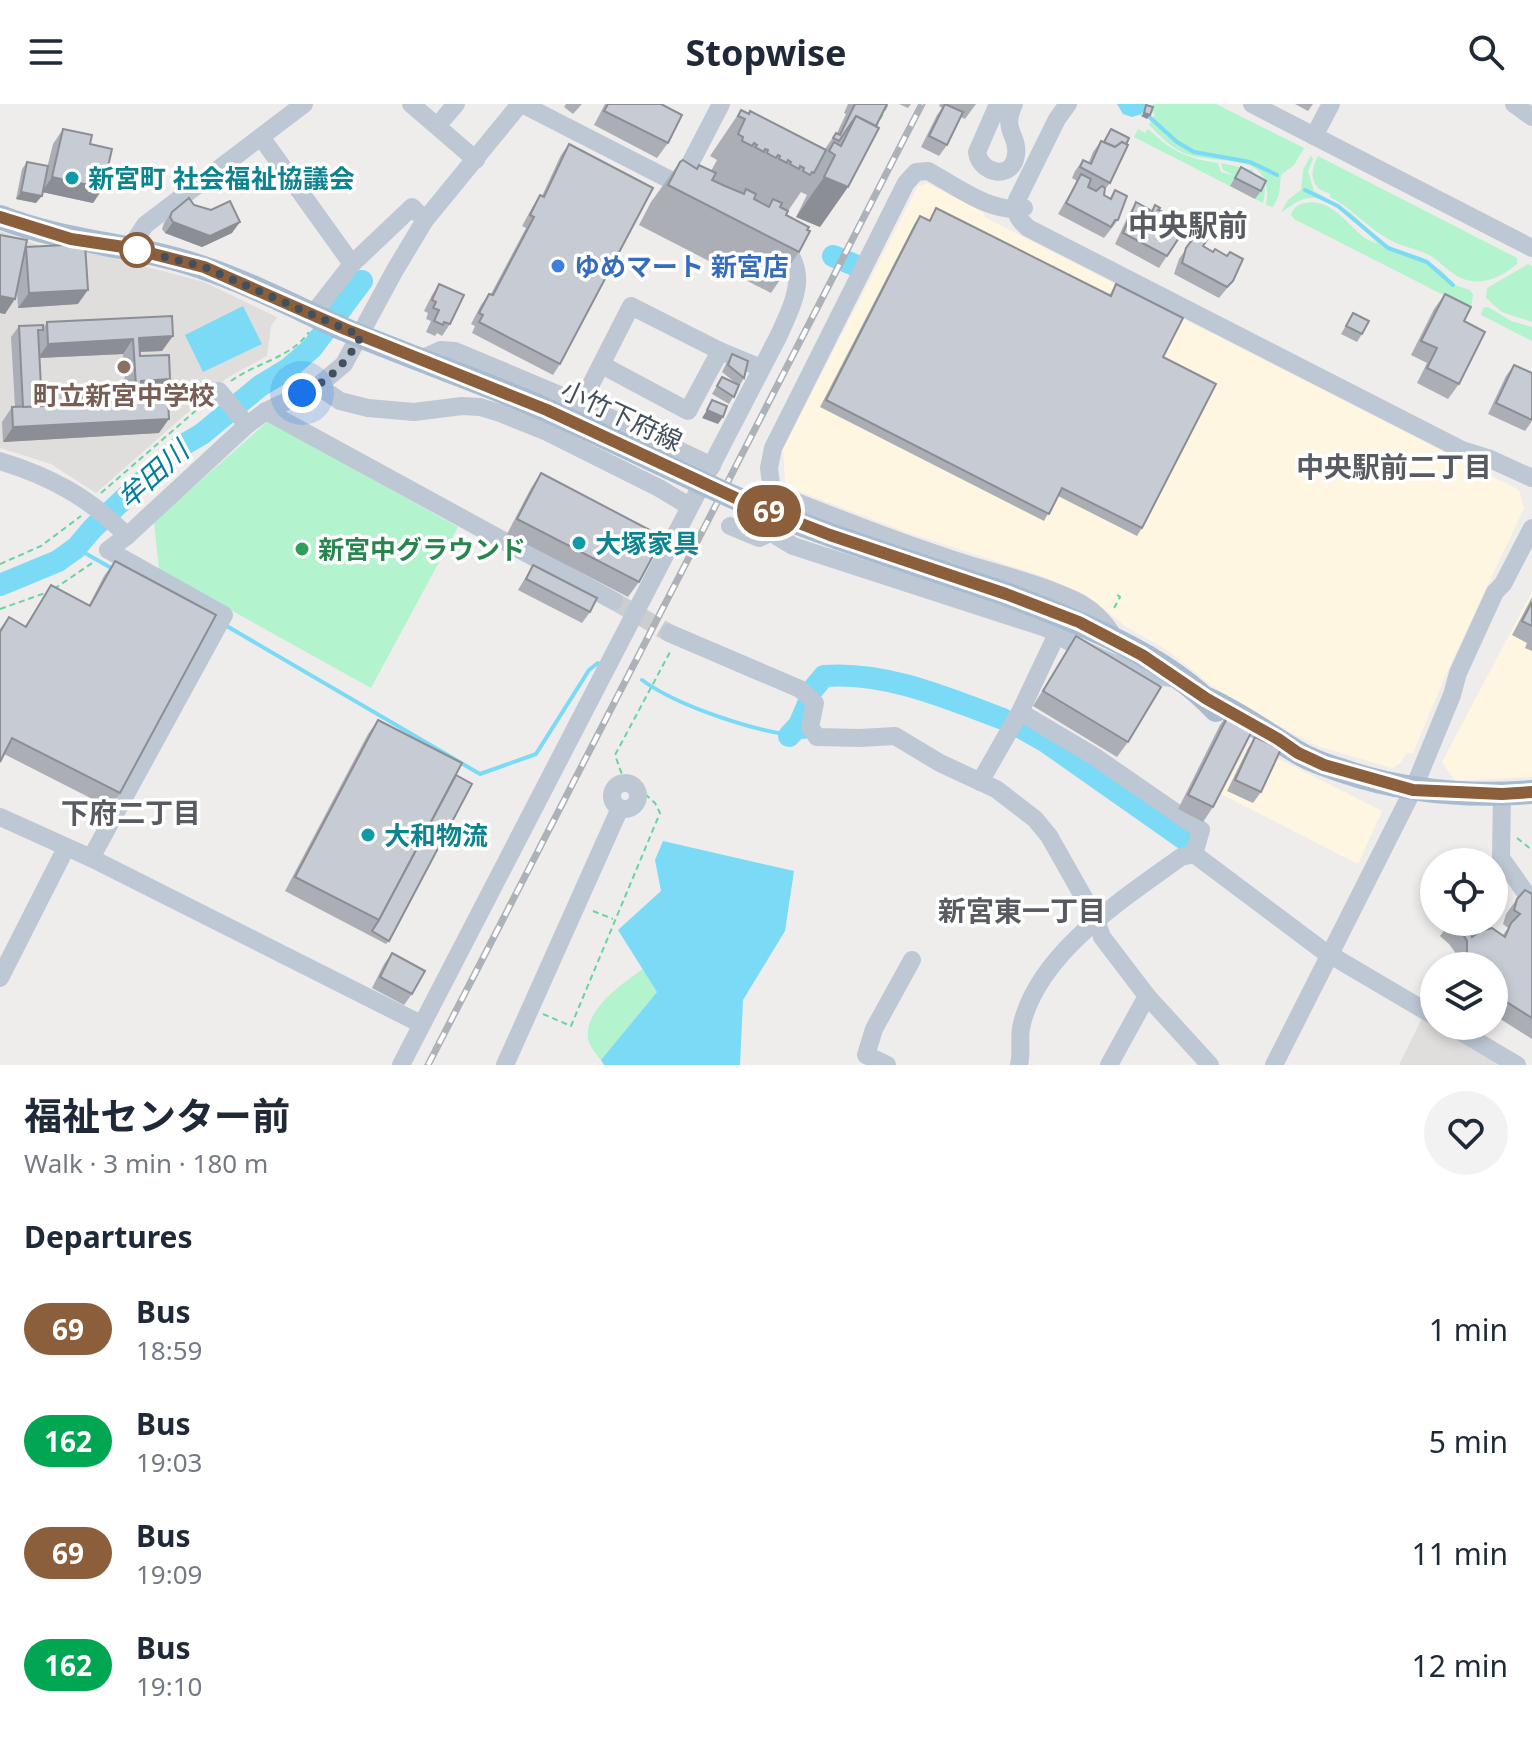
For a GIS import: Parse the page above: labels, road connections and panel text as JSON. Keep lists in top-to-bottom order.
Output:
{
  "streets": {
    "main road": ["小竹下府線"]
  },
  "districts": [
    "中央駅前",
    "中央駅前二丁目",
    "下府二丁目",
    "新宮東一丁目"
  ],
  "water": ["牟田川"],
  "places": [
    "新宮町 社会福祉協議会",
    "ゆめマート 新宮店",
    "町立新宮中学校",
    "大塚家具",
    "新宮中グラウンド",
    "大和物流"
  ],
  "lines": ["bus line 69"],
  "page": {
    "header": "Stopwise",
    "on_map": "69",
    "heading": [
      ["福祉センター前", "Walk · 3 min · 180 m"],
      "Departures"
    ],
    "list": [
      {
        "mark": "69",
        "name": "Bus",
        "note": "18:59",
        "value": "1 min"
      },
      {
        "mark": "162",
        "name": "Bus",
        "note": "19:03",
        "value": "5 min"
      },
      {
        "mark": "69",
        "name": "Bus",
        "note": "19:09",
        "value": "11 min"
      },
      {
        "mark": "162",
        "name": "Bus",
        "note": "19:10",
        "value": "12 min"
      }
    ]
  }
}
